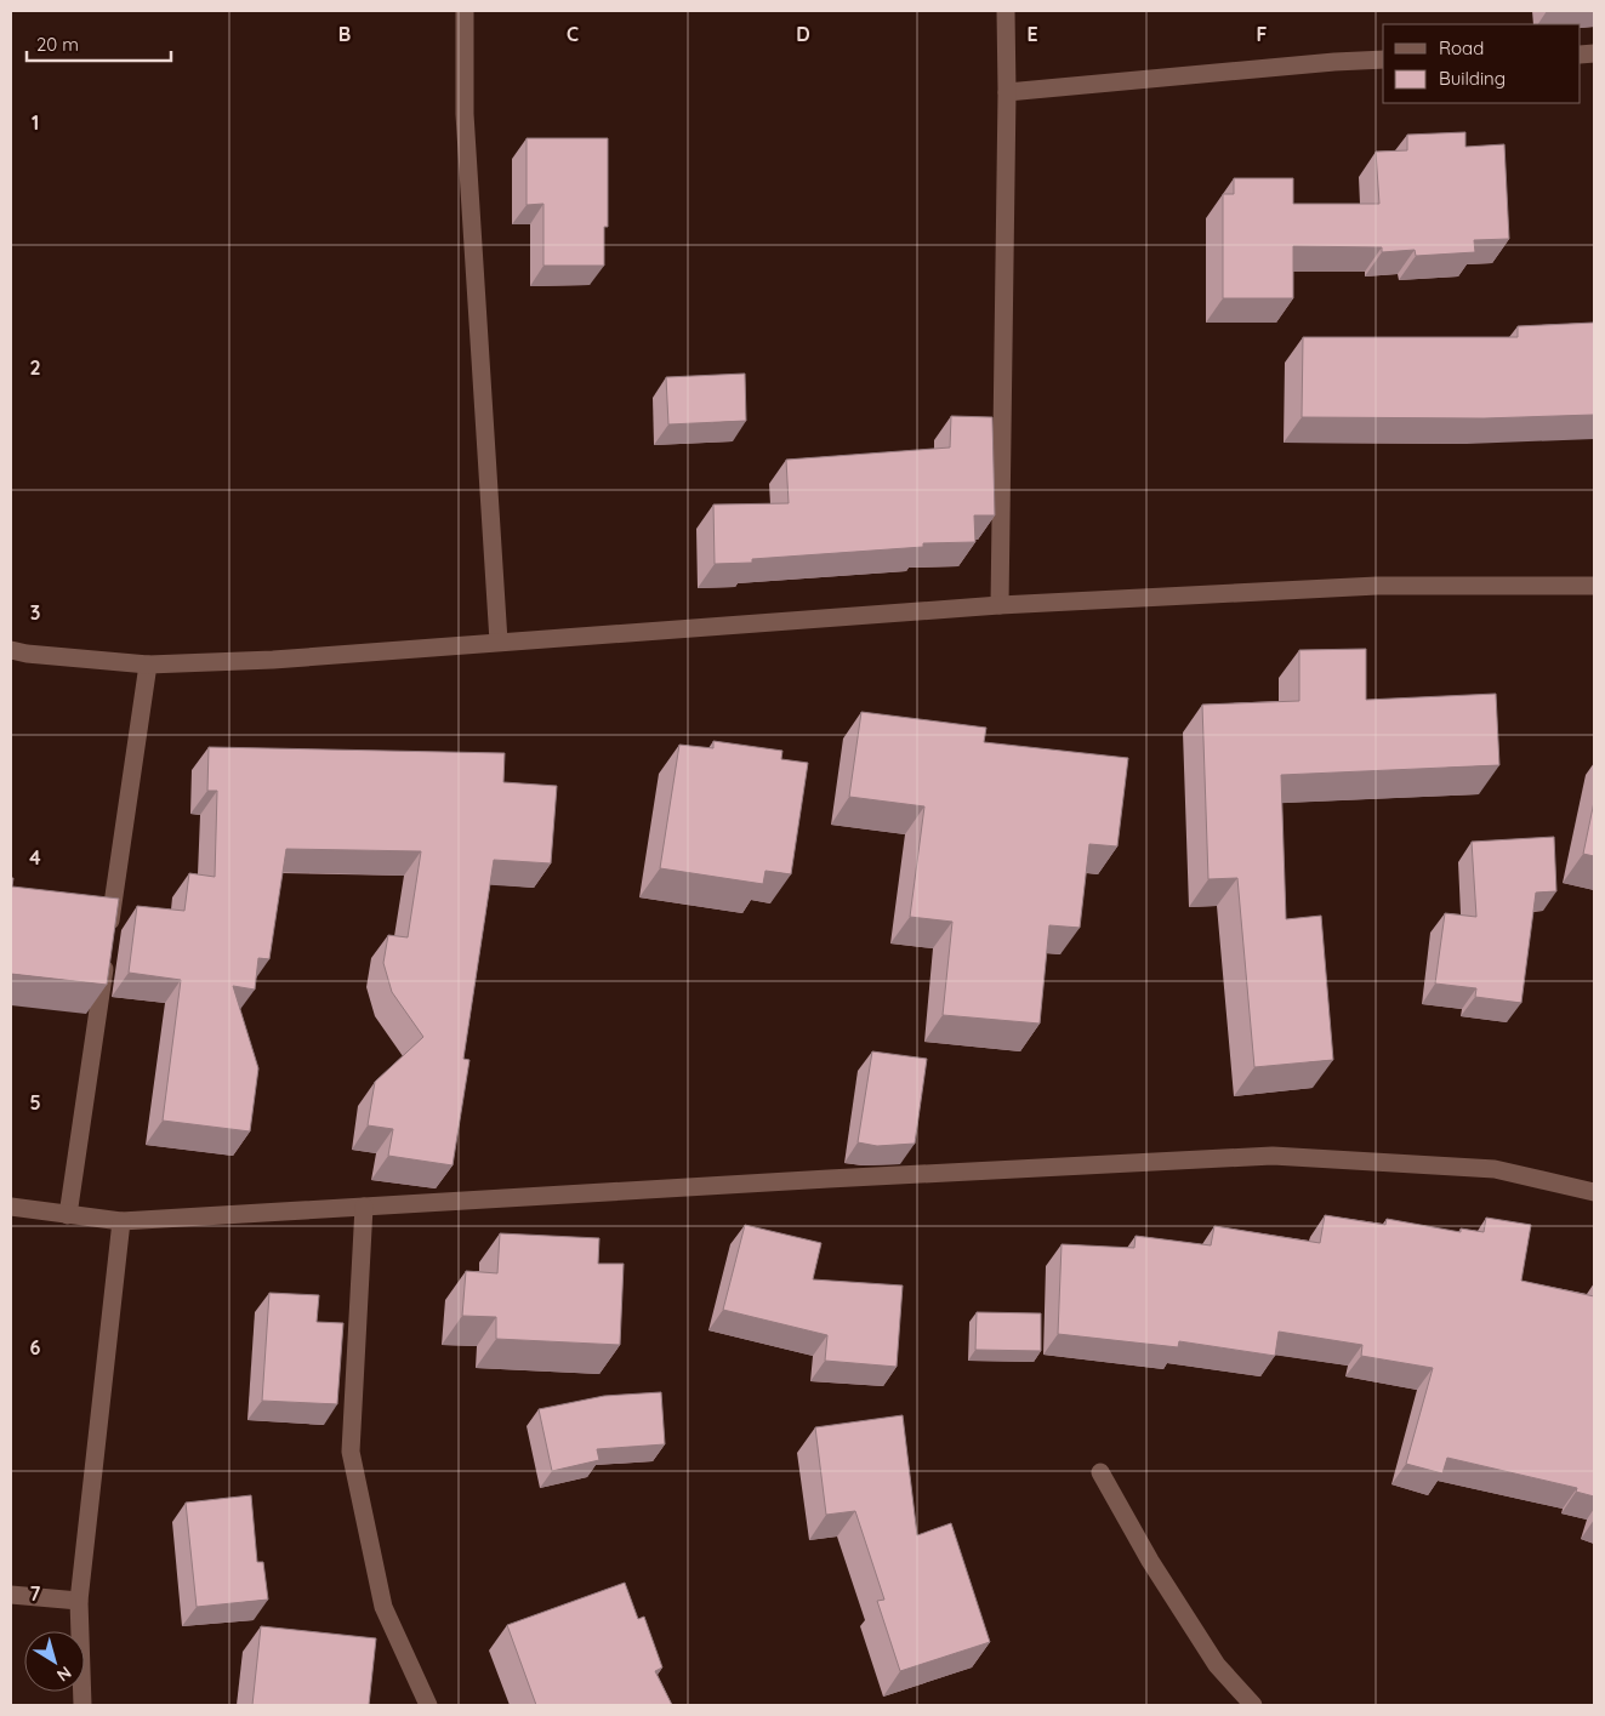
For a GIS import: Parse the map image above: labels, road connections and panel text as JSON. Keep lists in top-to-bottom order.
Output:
{
  "legend": ["Road", "Building"],
  "scale_bar": "20 m",
  "north": "bottom right",
  "grid": {
    "columns": [
      "B",
      "C",
      "D",
      "E",
      "F"
    ],
    "rows": [
      "1",
      "2",
      "3",
      "4",
      "5",
      "6",
      "7"
    ]
  }
}
